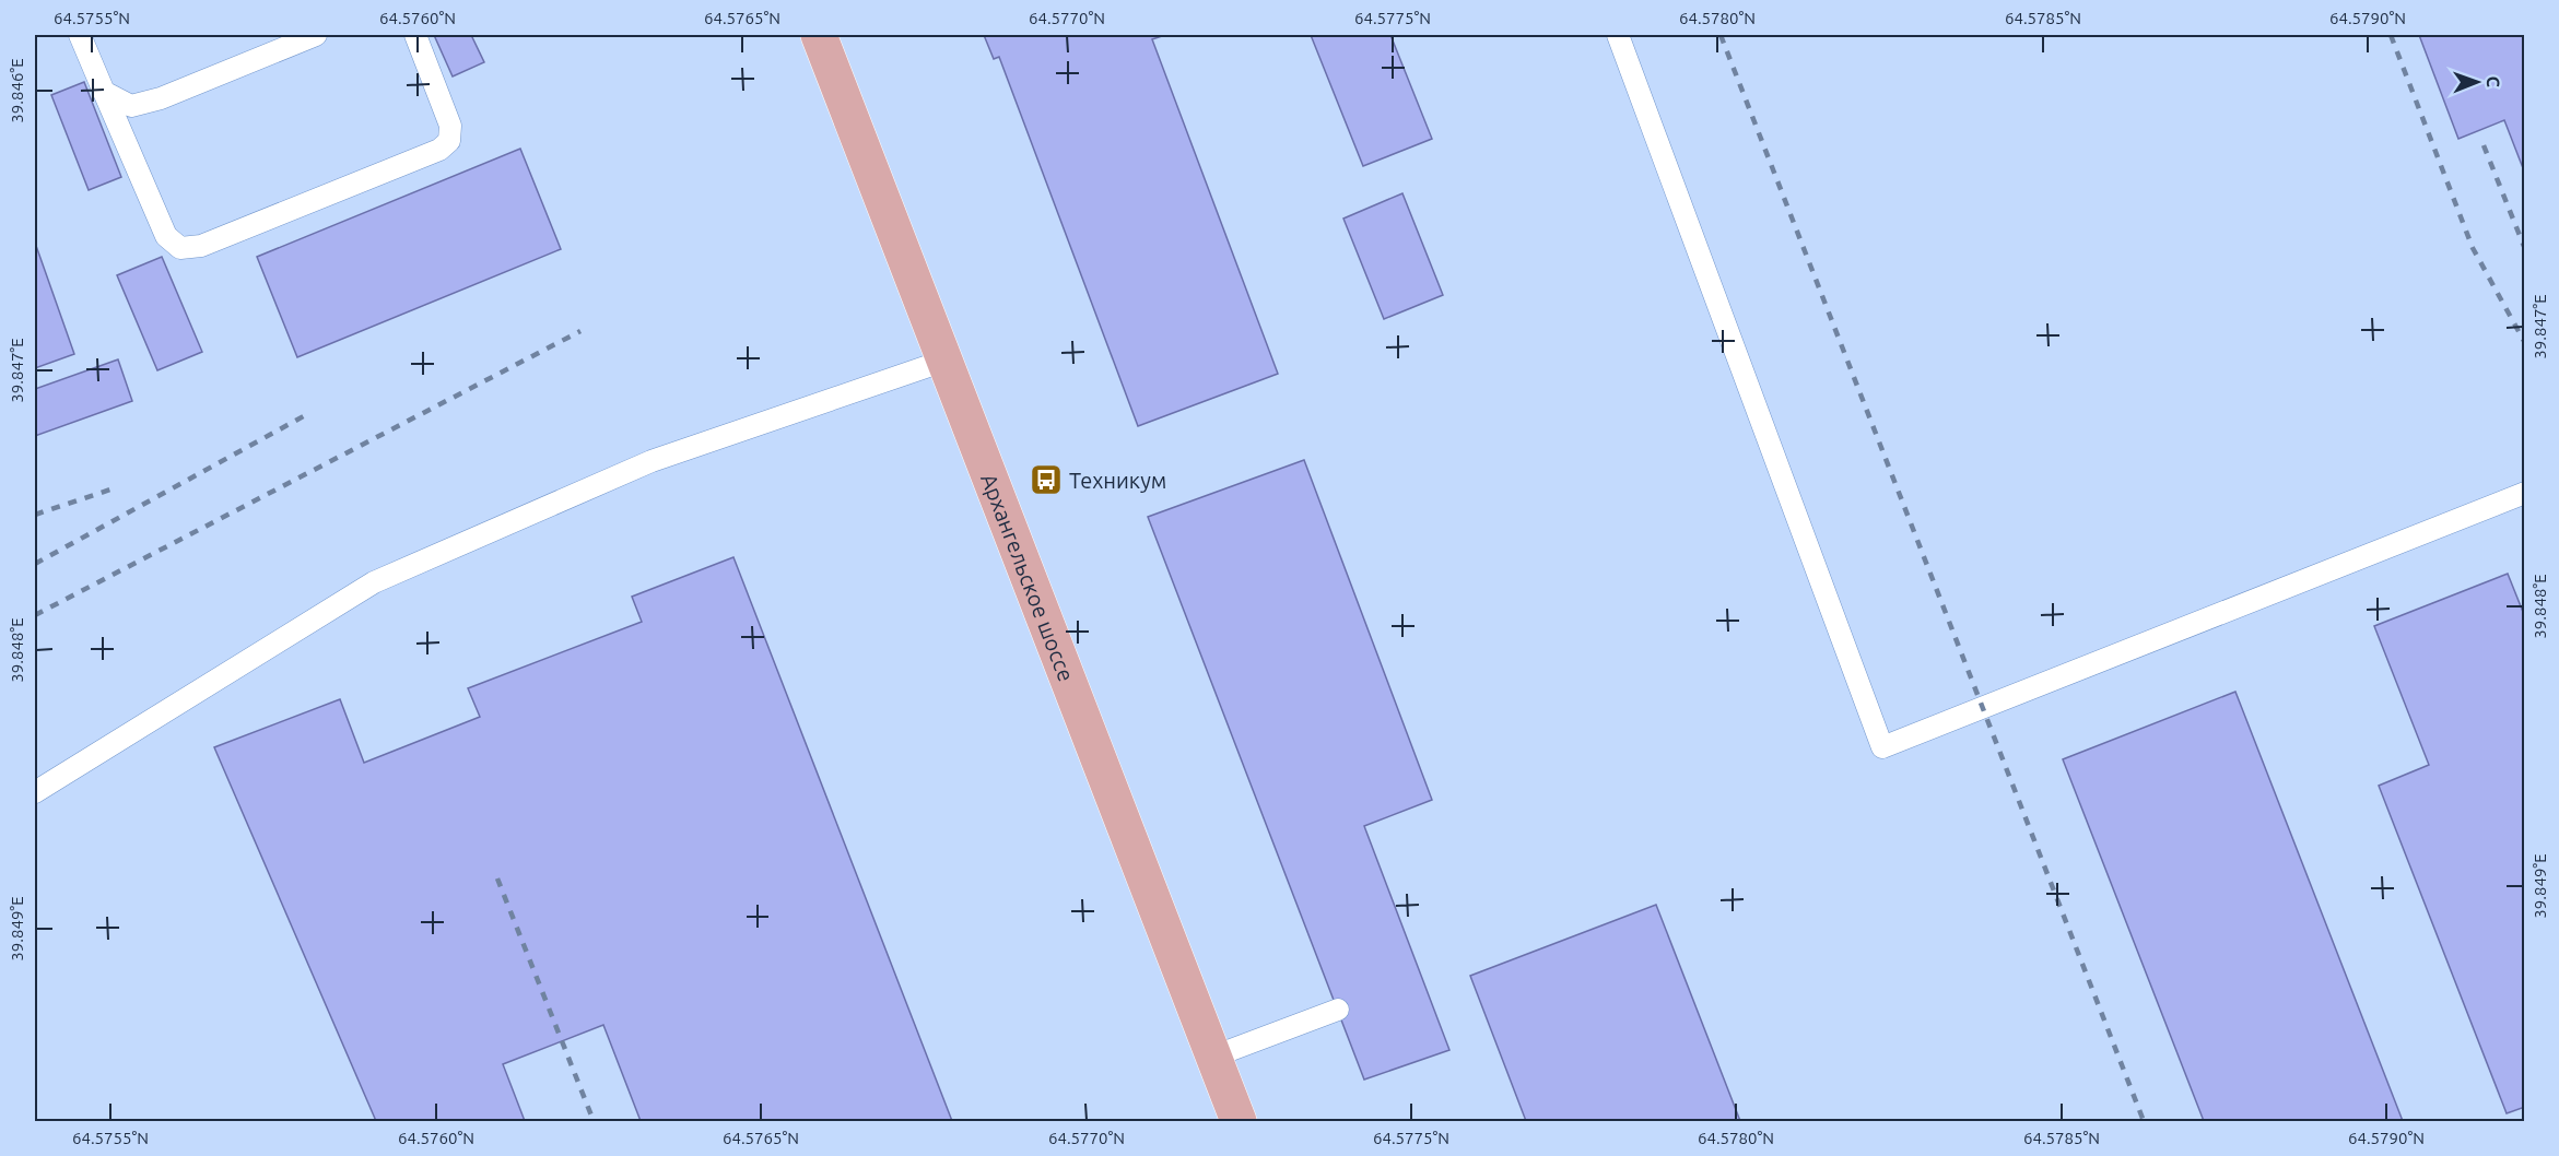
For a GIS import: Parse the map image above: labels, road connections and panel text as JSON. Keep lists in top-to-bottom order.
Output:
{
  "streets": {
    "main road": ["Архангельское шоссе"]
  },
  "places": {
    "bus stop": ["Техникум"]
  },
  "north": "right",
  "coordinates": [
    "64.5755°N",
    "64.5760°N",
    "64.5765°N",
    "64.5770°N",
    "64.5775°N",
    "64.5780°N",
    "64.5785°N",
    "64.5790°N",
    "39.846°E",
    "39.847°E",
    "39.848°E",
    "39.849°E"
  ]
}
